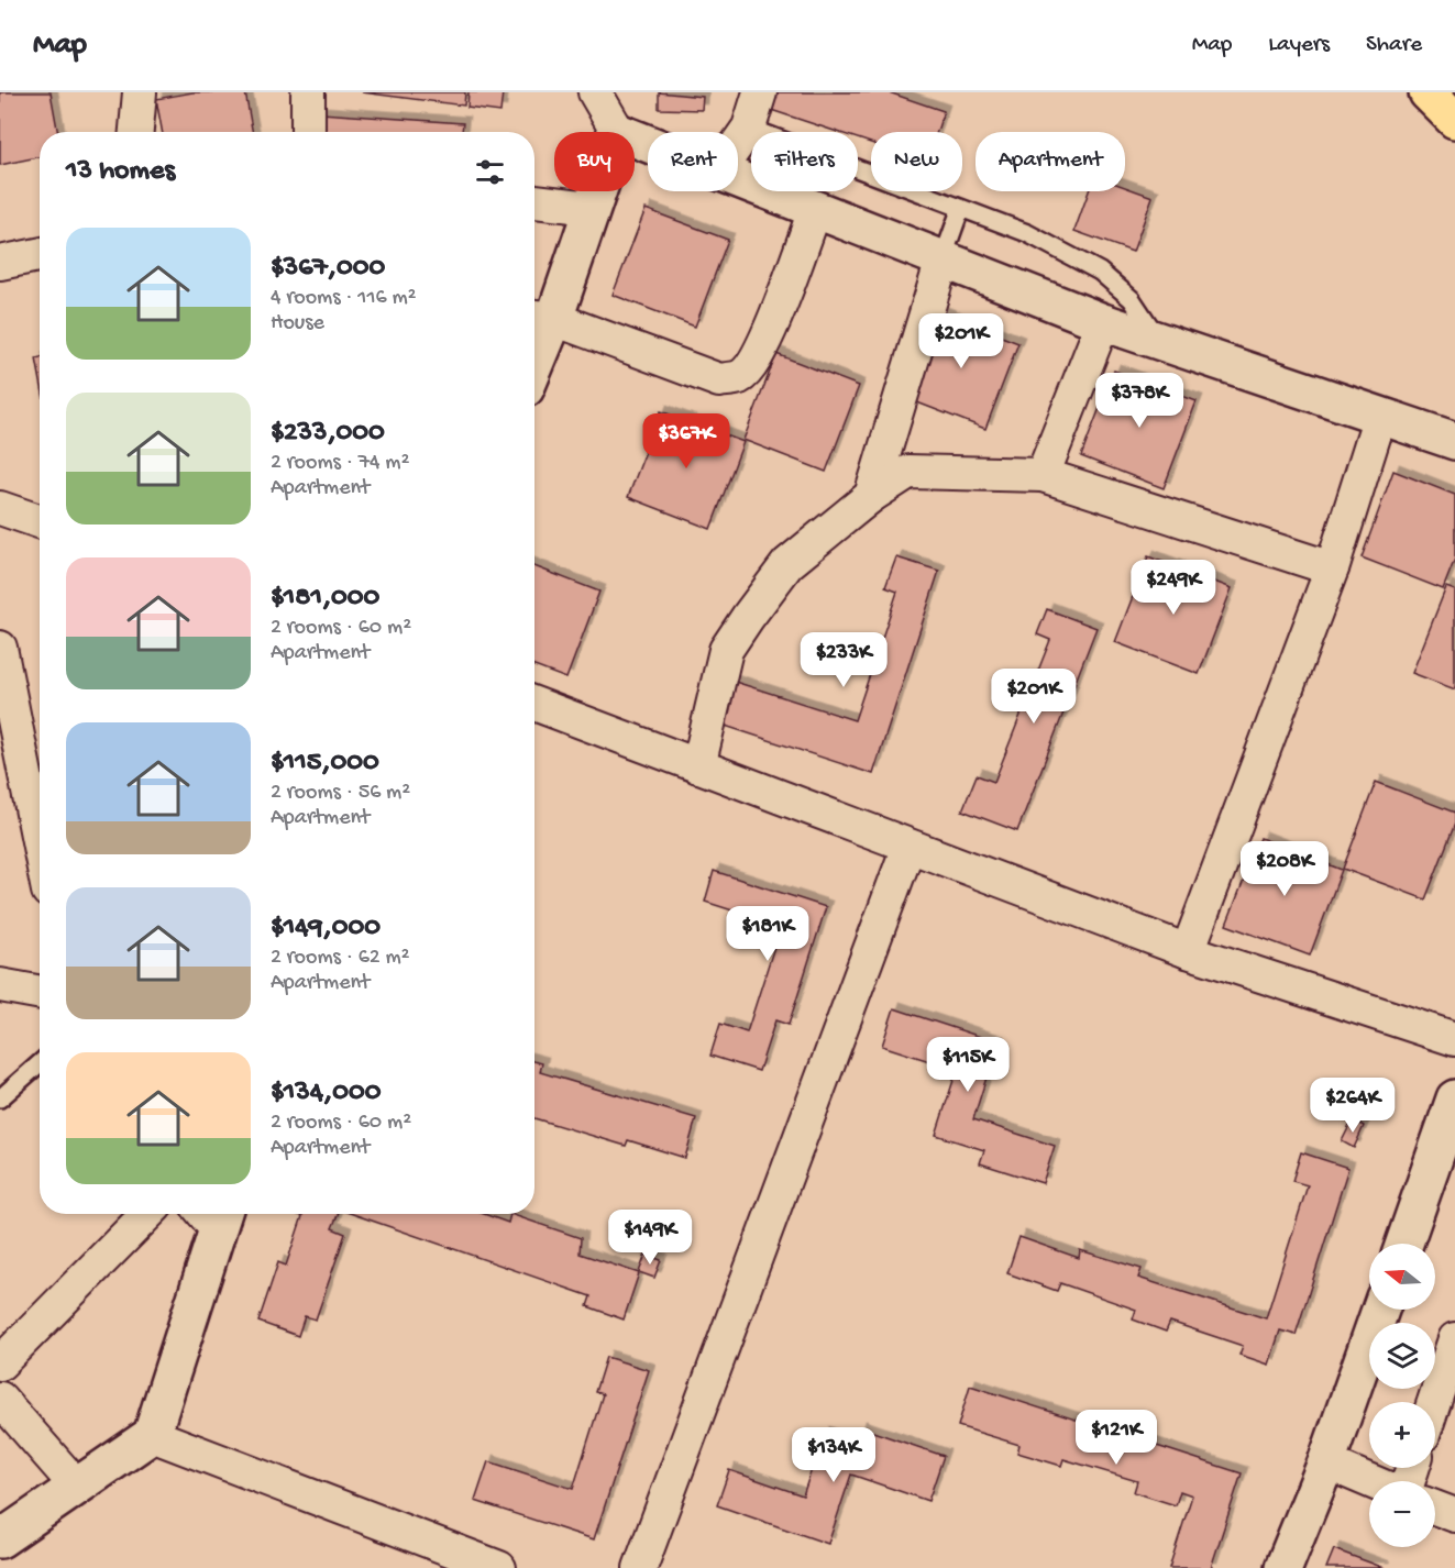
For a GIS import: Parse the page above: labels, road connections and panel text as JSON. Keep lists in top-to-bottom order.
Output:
{
  "north": "left",
  "page": {
    "header": "Map",
    "nav": ["Map", "Layers", "Share"],
    "chip": [
      "Buy",
      "Rent",
      "Filters",
      "New",
      "Apartment"
    ],
    "heading": "13 homes",
    "list": [
      {
        "name": "$367,000",
        "note": "4 rooms · 116 m² · House"
      },
      {
        "name": "$233,000",
        "note": "2 rooms · 74 m² · Apartment"
      },
      {
        "name": "$181,000",
        "note": "2 rooms · 60 m² · Apartment"
      },
      {
        "name": "$115,000",
        "note": "2 rooms · 56 m² · Apartment"
      },
      {
        "name": "$149,000",
        "note": "2 rooms · 62 m² · Apartment"
      },
      {
        "name": "$134,000",
        "note": "2 rooms · 60 m² · Apartment"
      }
    ],
    "price": [
      "$201K",
      "$378K",
      "$367K",
      "$249K",
      "$233K",
      "$201K",
      "$208K",
      "$181K",
      "$115K",
      "$264K",
      "$149K",
      "$121K",
      "$134K"
    ],
    "map_buttons": ["+", "−"]
  }
}
